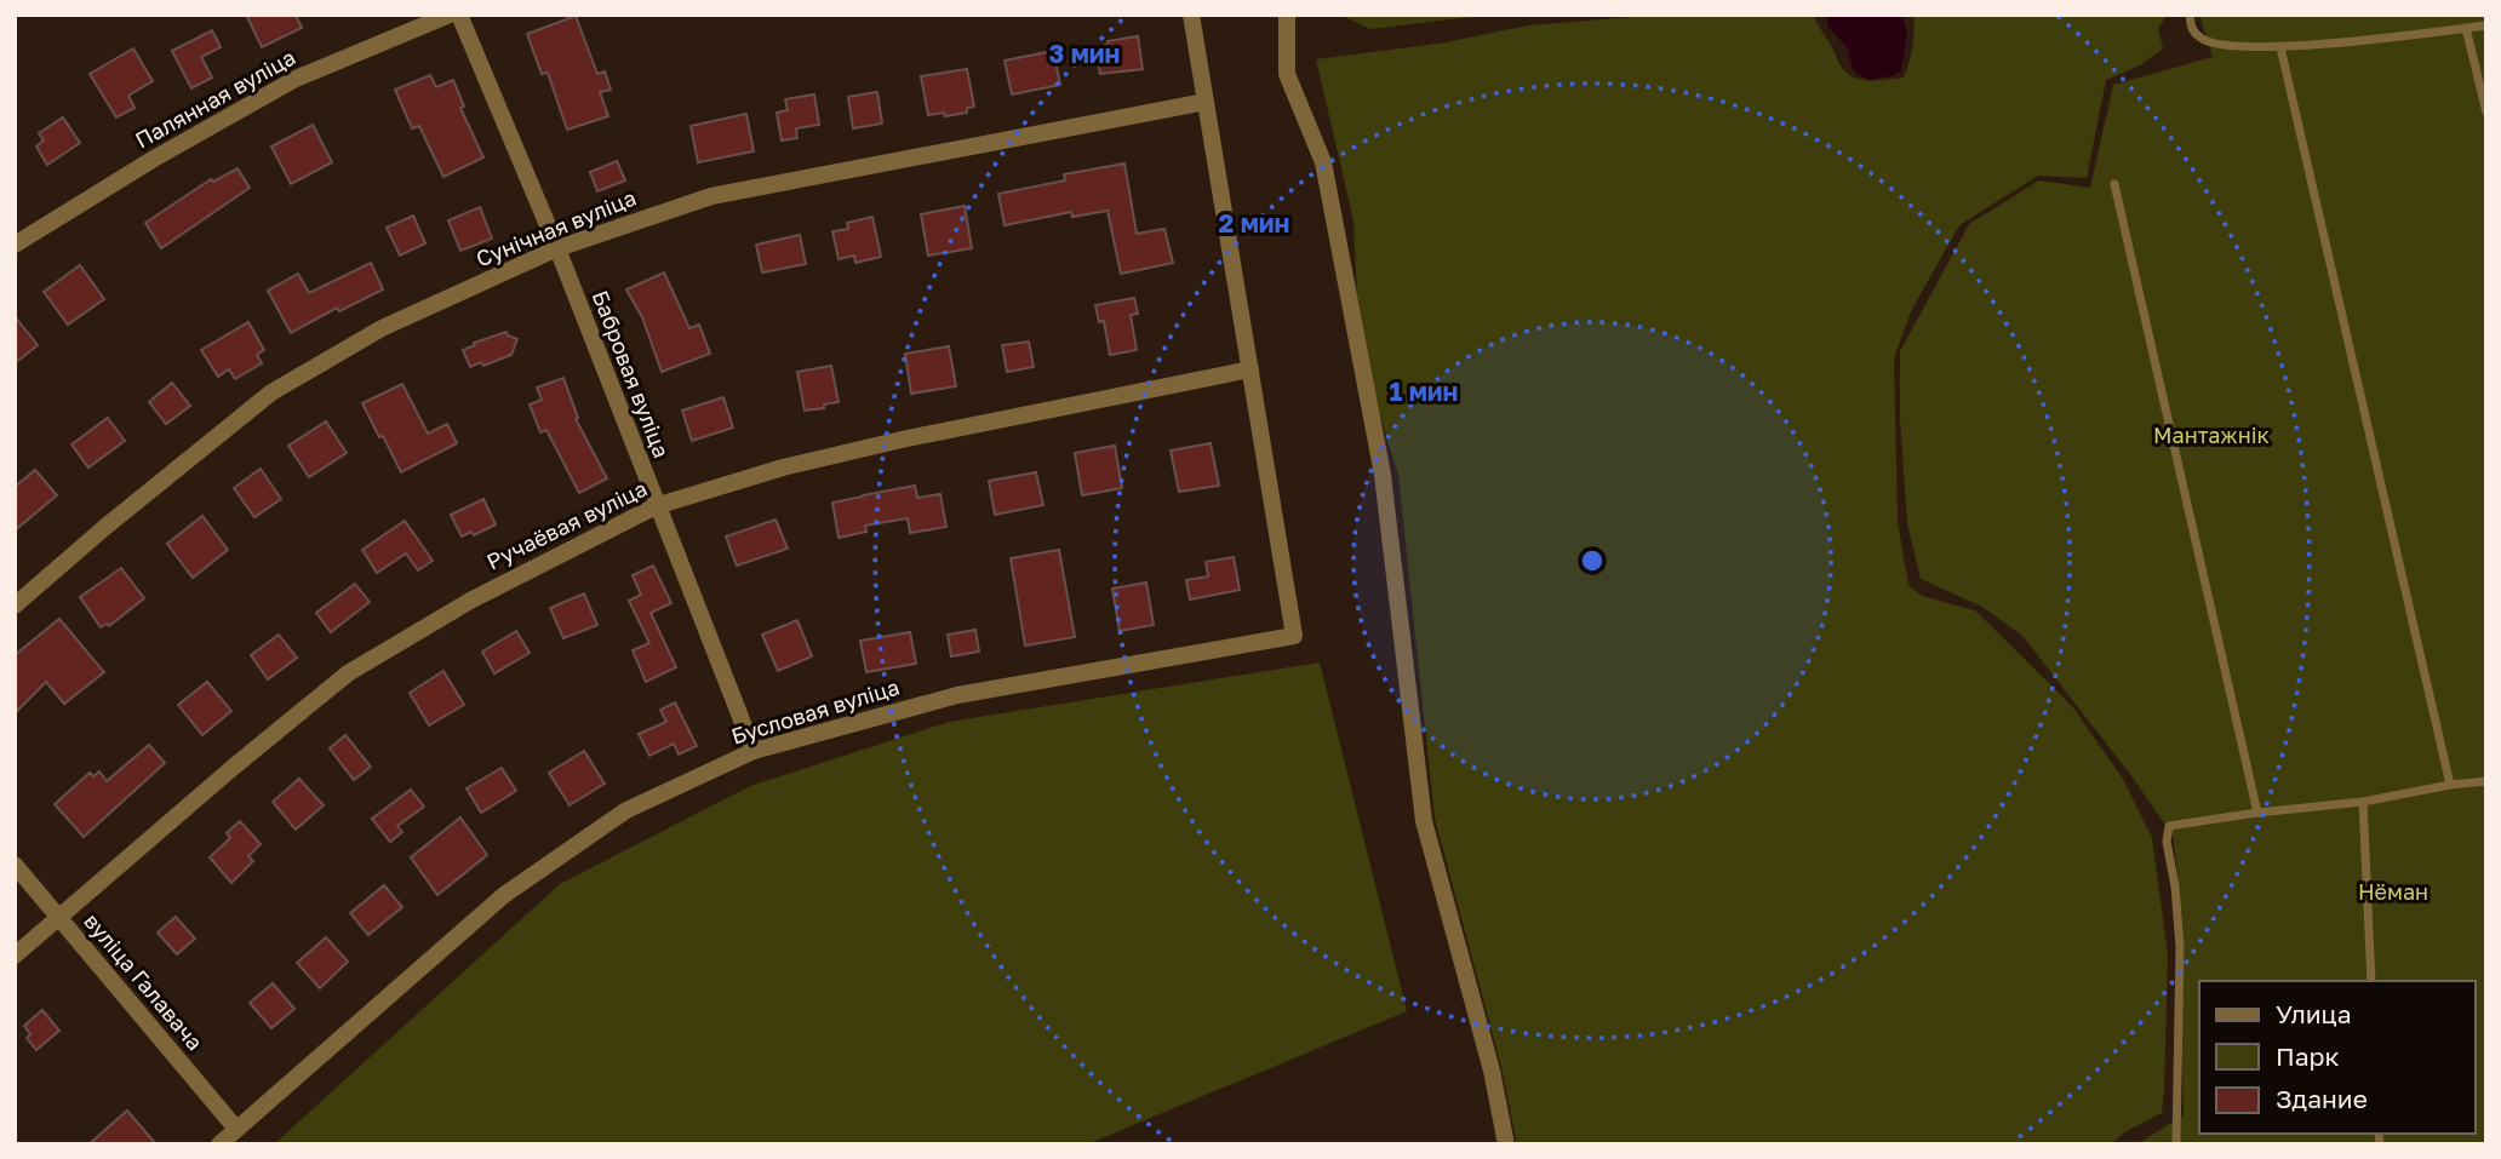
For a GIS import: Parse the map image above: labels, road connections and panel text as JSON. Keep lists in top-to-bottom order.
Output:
{
  "streets": {
    "street": [
      "Палянная вуліца",
      "Сунічная вуліца",
      "Бабровая вуліца",
      "Ручаёвая вуліца",
      "Бусловая вуліца",
      "вуліца Галавача"
    ]
  },
  "crossings": [
    ["Сунічная вуліца", "Бабровая вуліца"],
    ["Бабровая вуліца", "Ручаёвая вуліца"],
    ["Бабровая вуліца", "Бусловая вуліца"],
    ["Ручаёвая вуліца", "Бусловая вуліца"],
    ["Ручаёвая вуліца", "вуліца Галавача"],
    ["Бусловая вуліца", "вуліца Галавача"]
  ],
  "parks": ["Мантажнік", "Нёман"],
  "legend": ["Улица", "Парк", "Здание"],
  "rings": ["3 мин", "2 мин", "1 мин"]
}
